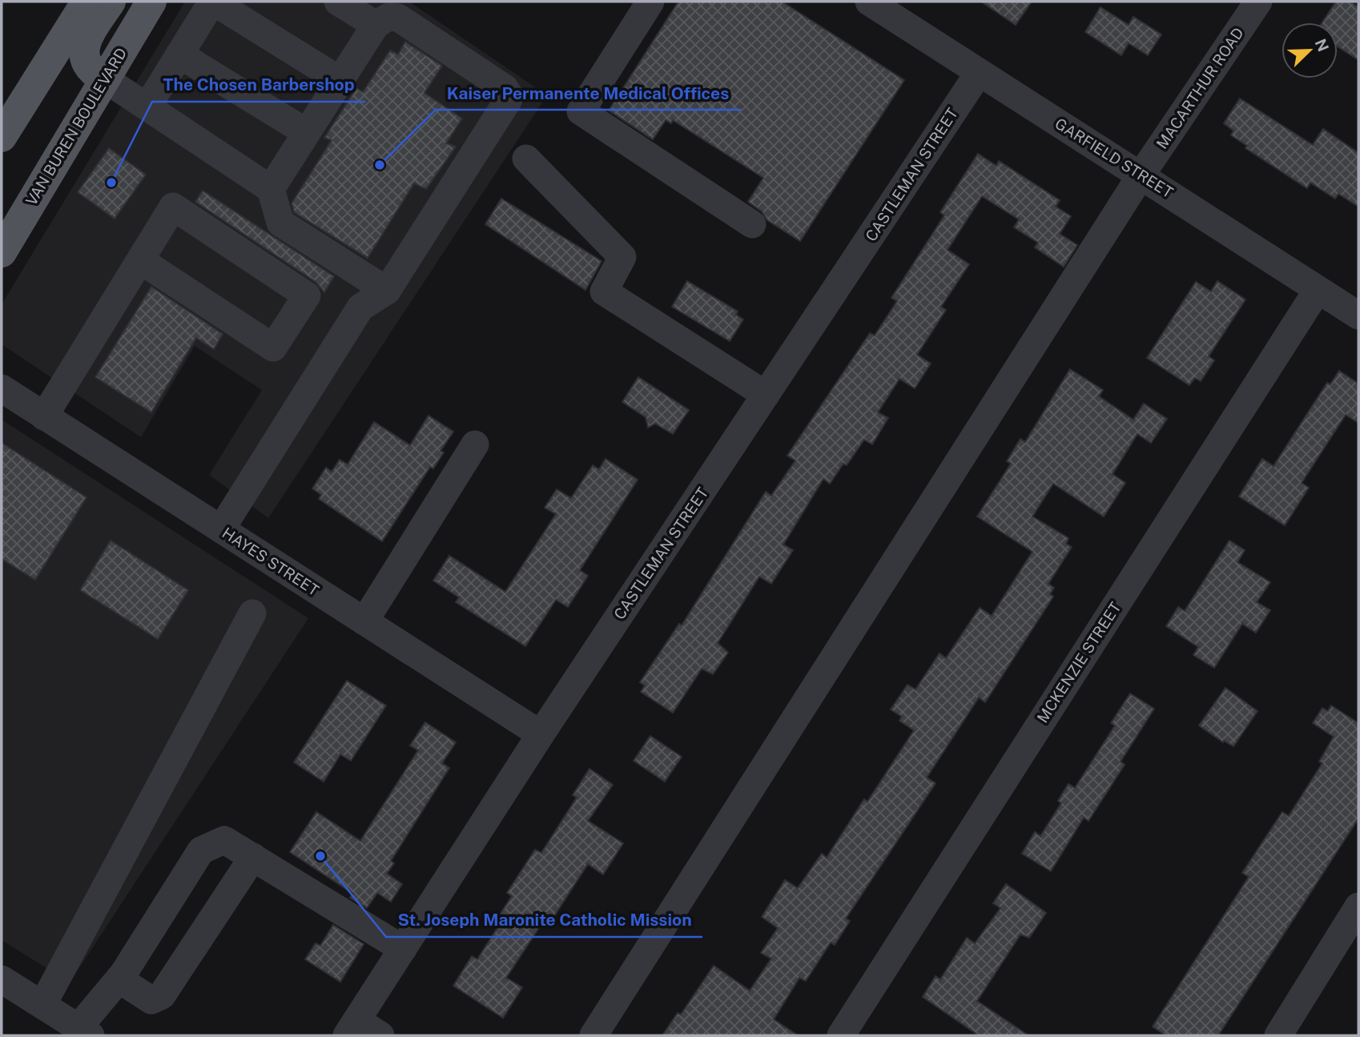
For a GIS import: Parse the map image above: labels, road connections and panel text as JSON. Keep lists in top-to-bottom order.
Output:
{
  "streets": {
    "main road": ["VAN BUREN BOULEVARD"],
    "street": [
      "MACARTHUR ROAD",
      "GARFIELD STREET",
      "CASTLEMAN STREET",
      "HAYES STREET",
      "MCKENZIE STREET"
    ]
  },
  "crossings": [
    ["MACARTHUR ROAD", "GARFIELD STREET"],
    ["GARFIELD STREET", "CASTLEMAN STREET"],
    ["GARFIELD STREET", "MCKENZIE STREET"],
    ["CASTLEMAN STREET", "HAYES STREET"]
  ],
  "places": ["Kaiser Permanente Medical Offices", "The Chosen Barbershop", "St. Joseph Maronite Catholic Mission"],
  "north": "top right"
}
